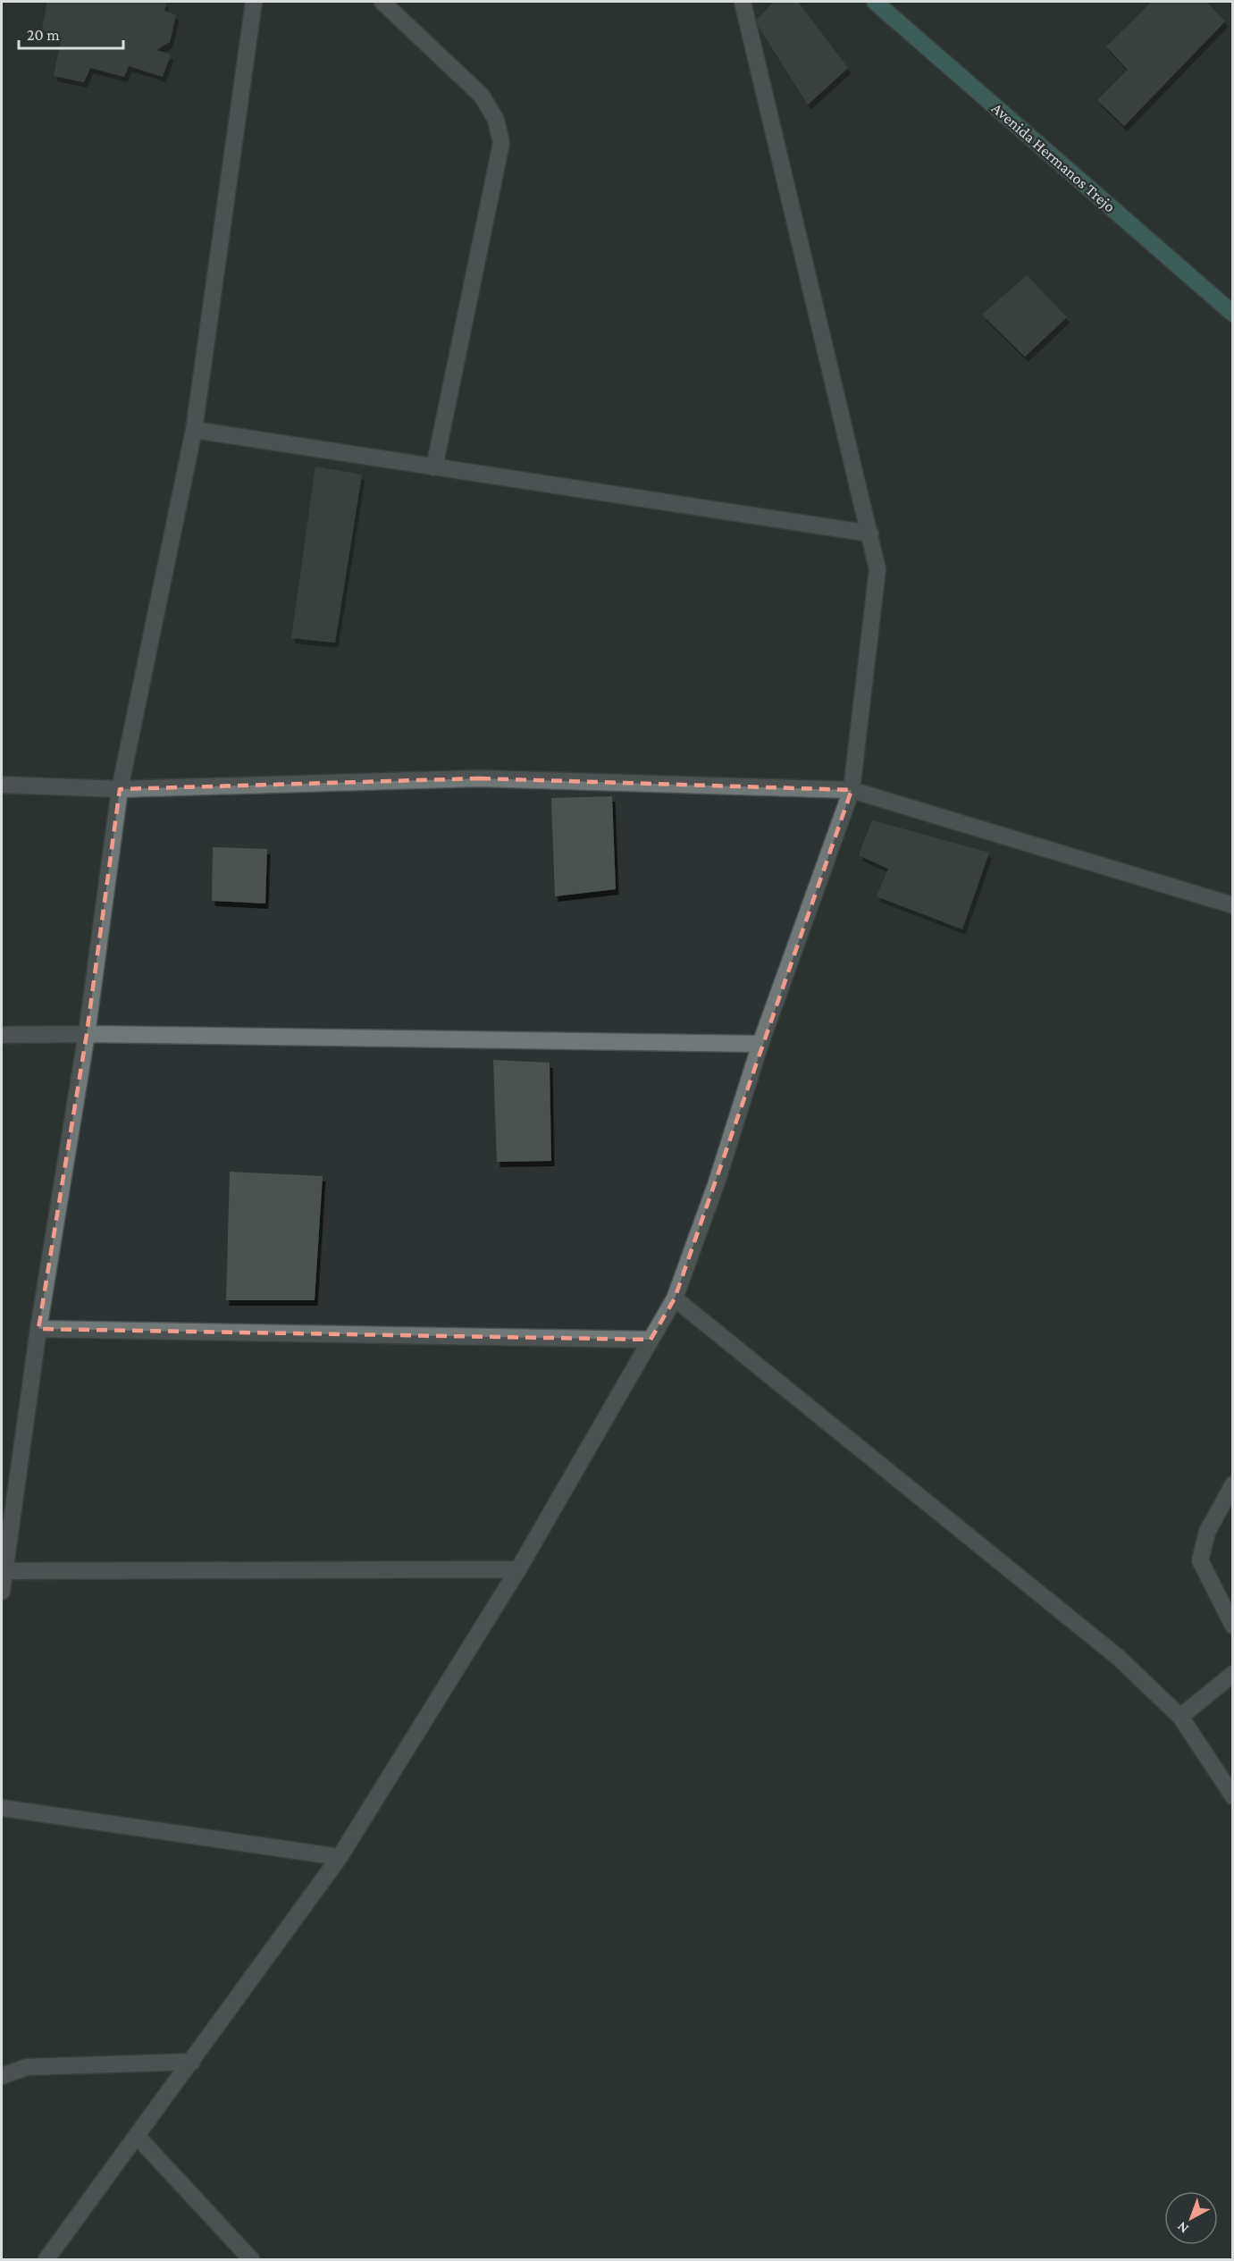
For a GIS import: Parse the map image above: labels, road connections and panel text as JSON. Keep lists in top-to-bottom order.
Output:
{
  "streets": {
    "main road": ["Avenida Hermanos Trejo"]
  },
  "scale_bar": "20 m",
  "north": "bottom left"
}
